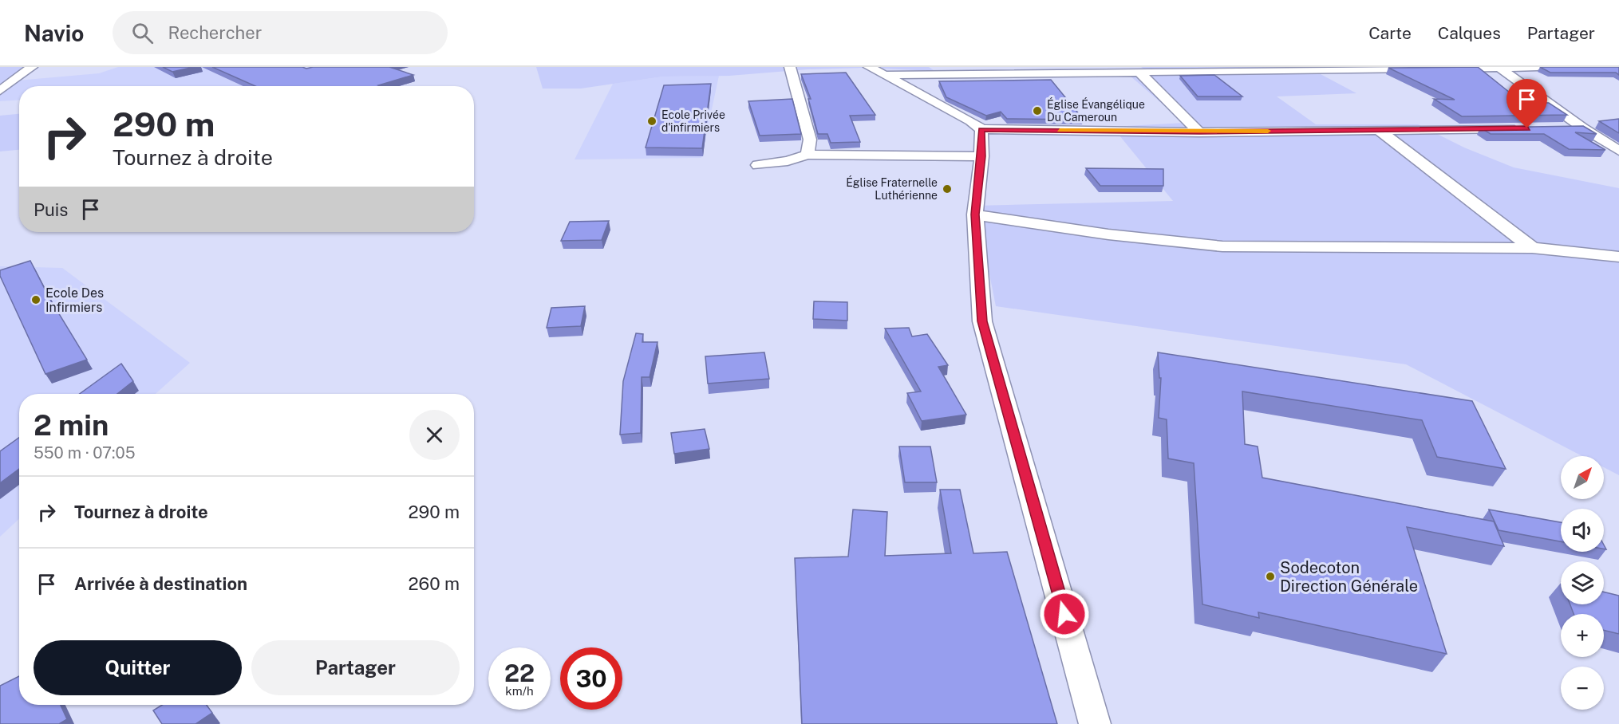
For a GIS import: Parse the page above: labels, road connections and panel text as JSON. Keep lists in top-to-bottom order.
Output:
{
  "places": [
    "Église Évangélique Du Cameroun",
    "Ecole Privée d'infirmiers",
    "Église Fraternelle Luthérienne",
    "Ecole Des Infirmiers",
    "Sodecoton Direction Générale"
  ],
  "north": "top right",
  "page": {
    "header": "Navio",
    "search": "Rechercher",
    "nav": ["Carte", "Calques", "Partager"],
    "turn": ["290 m", "Tournez à droite"],
    "then": "Puis",
    "heading": ["2 min", "550 m · 07:05"],
    "map_buttons": ["+", "−"],
    "list": [
      {
        "name": "Tournez à droite",
        "value": "290 m"
      },
      {
        "name": "Arrivée à destination",
        "value": "260 m"
      }
    ],
    "buttons": ["Quitter", "Partager"],
    "speed": "22 km/h",
    "limit": "30"
  }
}
